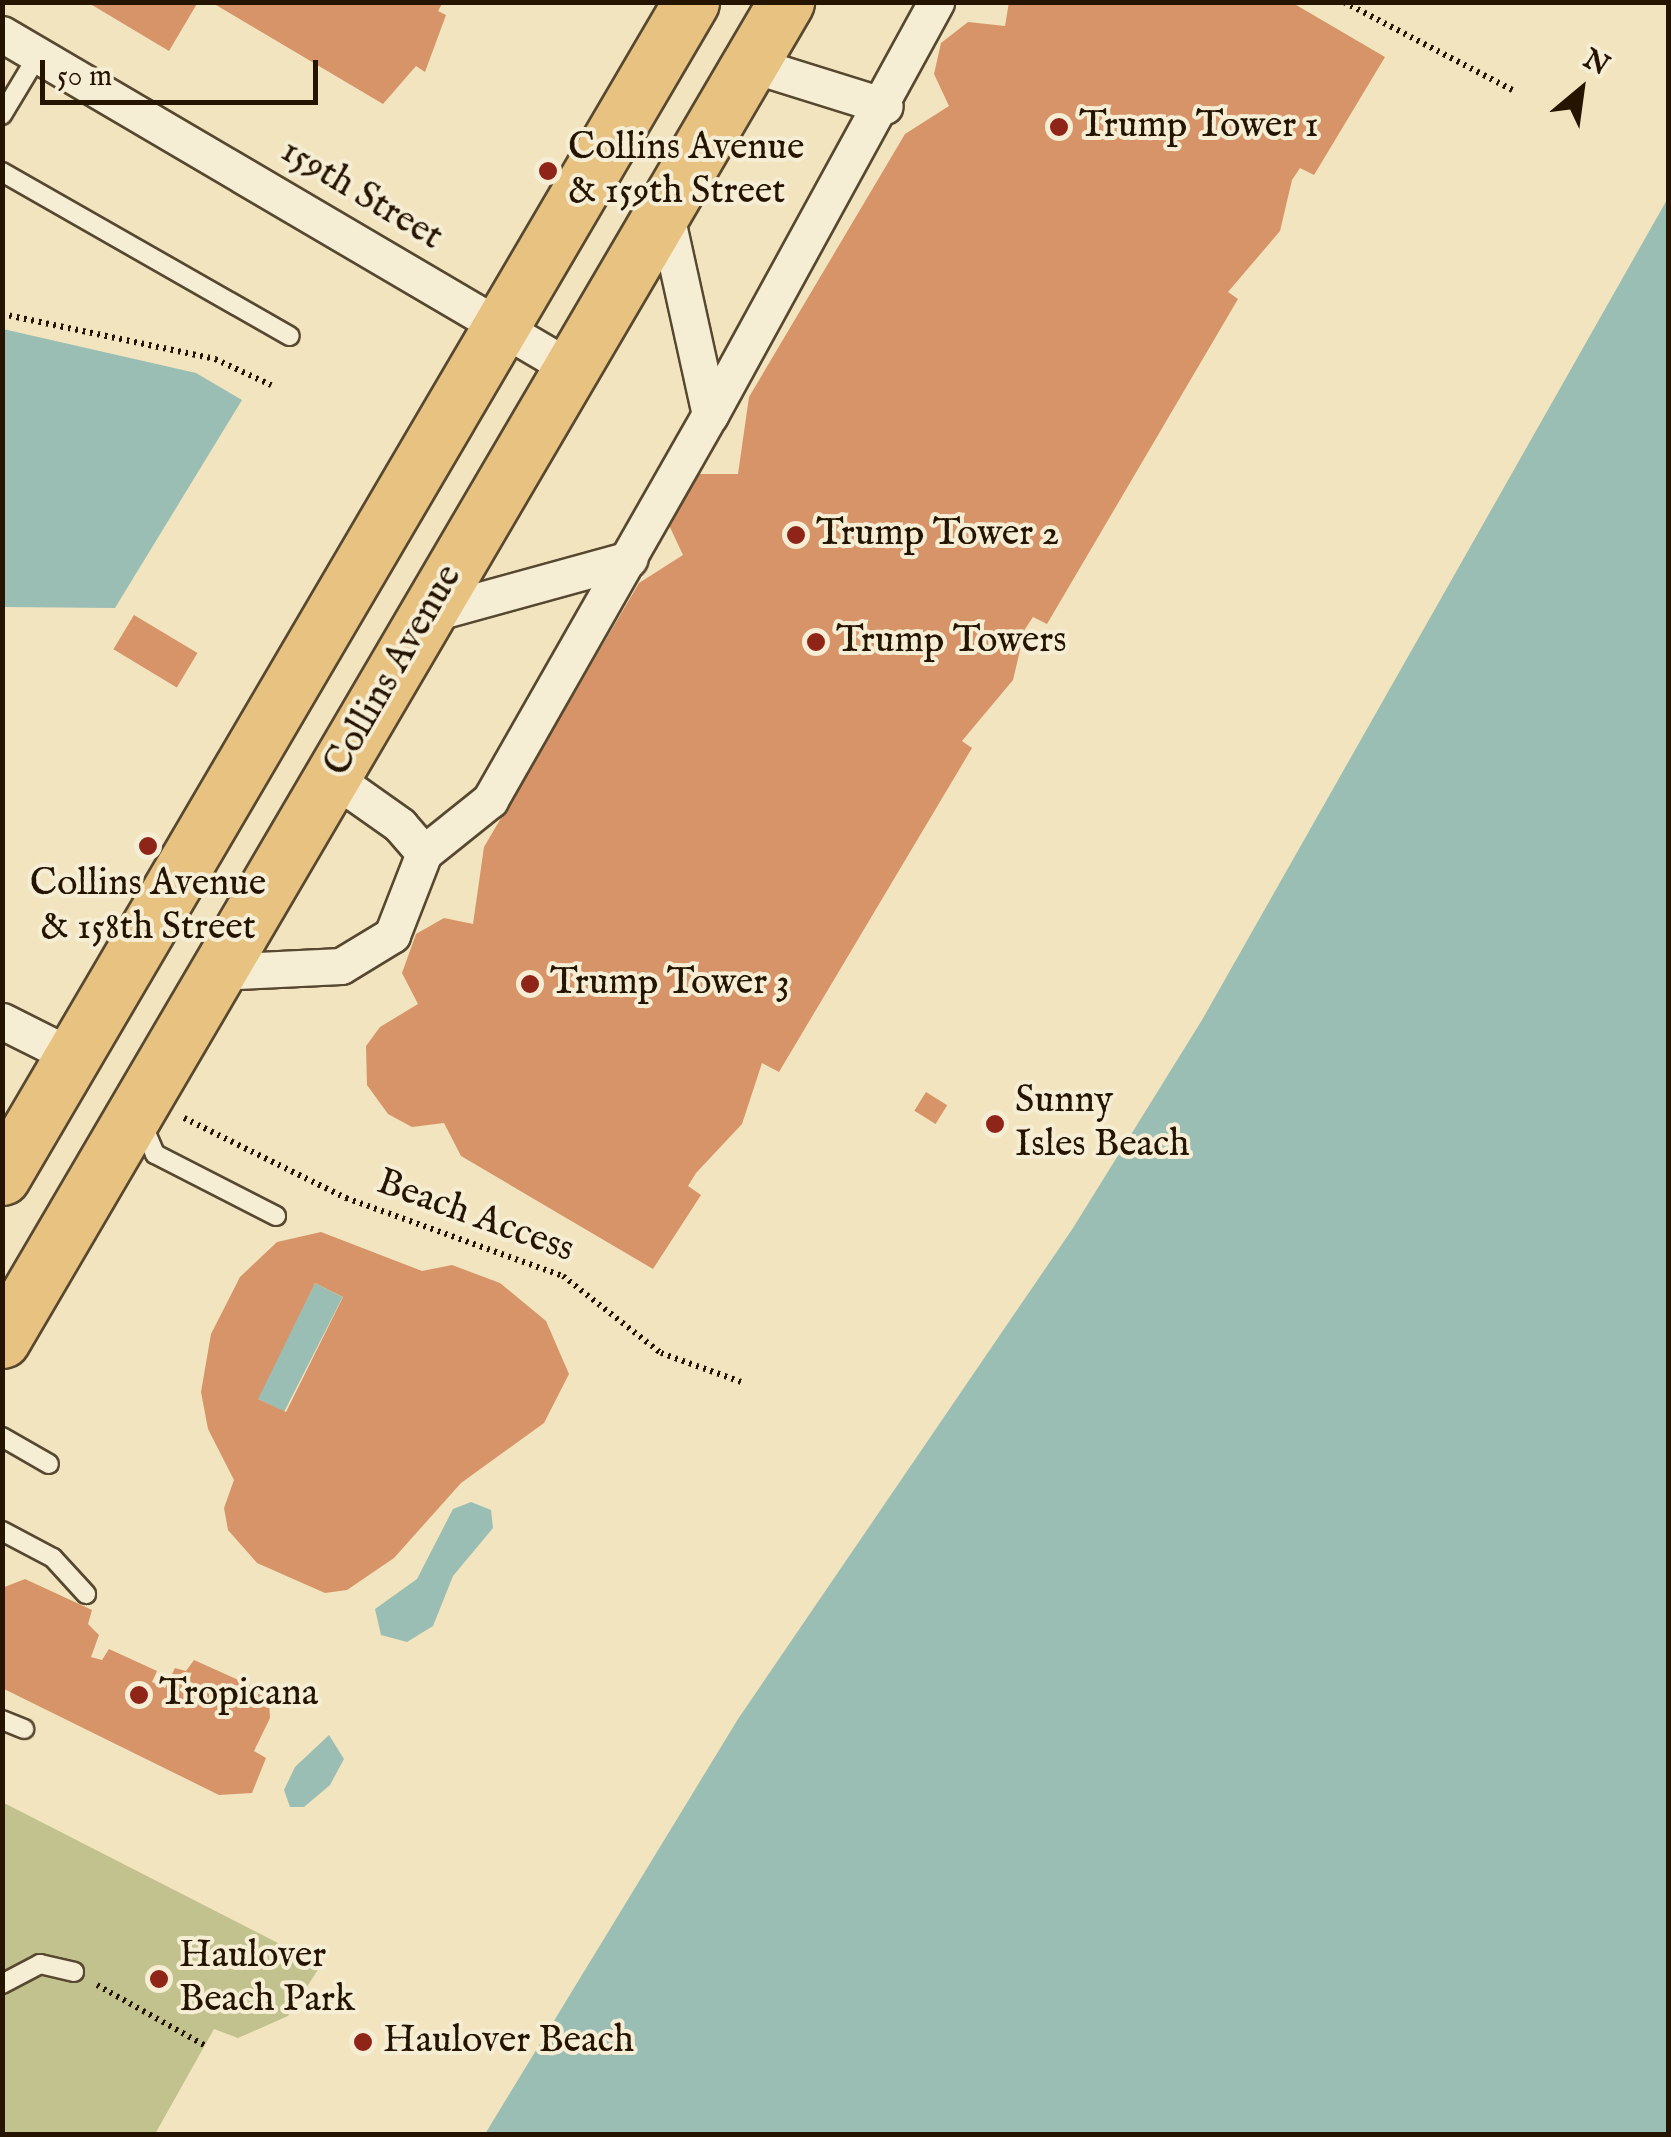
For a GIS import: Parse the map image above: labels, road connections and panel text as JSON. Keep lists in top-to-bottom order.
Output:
{
  "streets": {
    "main road": ["Collins Avenue"],
    "street": ["159th Street"],
    "path": ["Beach Access"]
  },
  "crossings": [
    ["159th Street", "Collins Avenue"],
    ["Collins Avenue", "Beach Access"]
  ],
  "places": [
    "Trump Tower 1",
    "Collins Avenue & 159th Street",
    "Trump Tower 2",
    "Trump Towers",
    "Collins Avenue & 158th Street",
    "Trump Tower 3",
    "Sunny Isles Beach",
    "Tropicana",
    "Haulover Beach Park",
    "Haulover Beach"
  ],
  "scale_bar": "50 m",
  "north": "top right"
}
